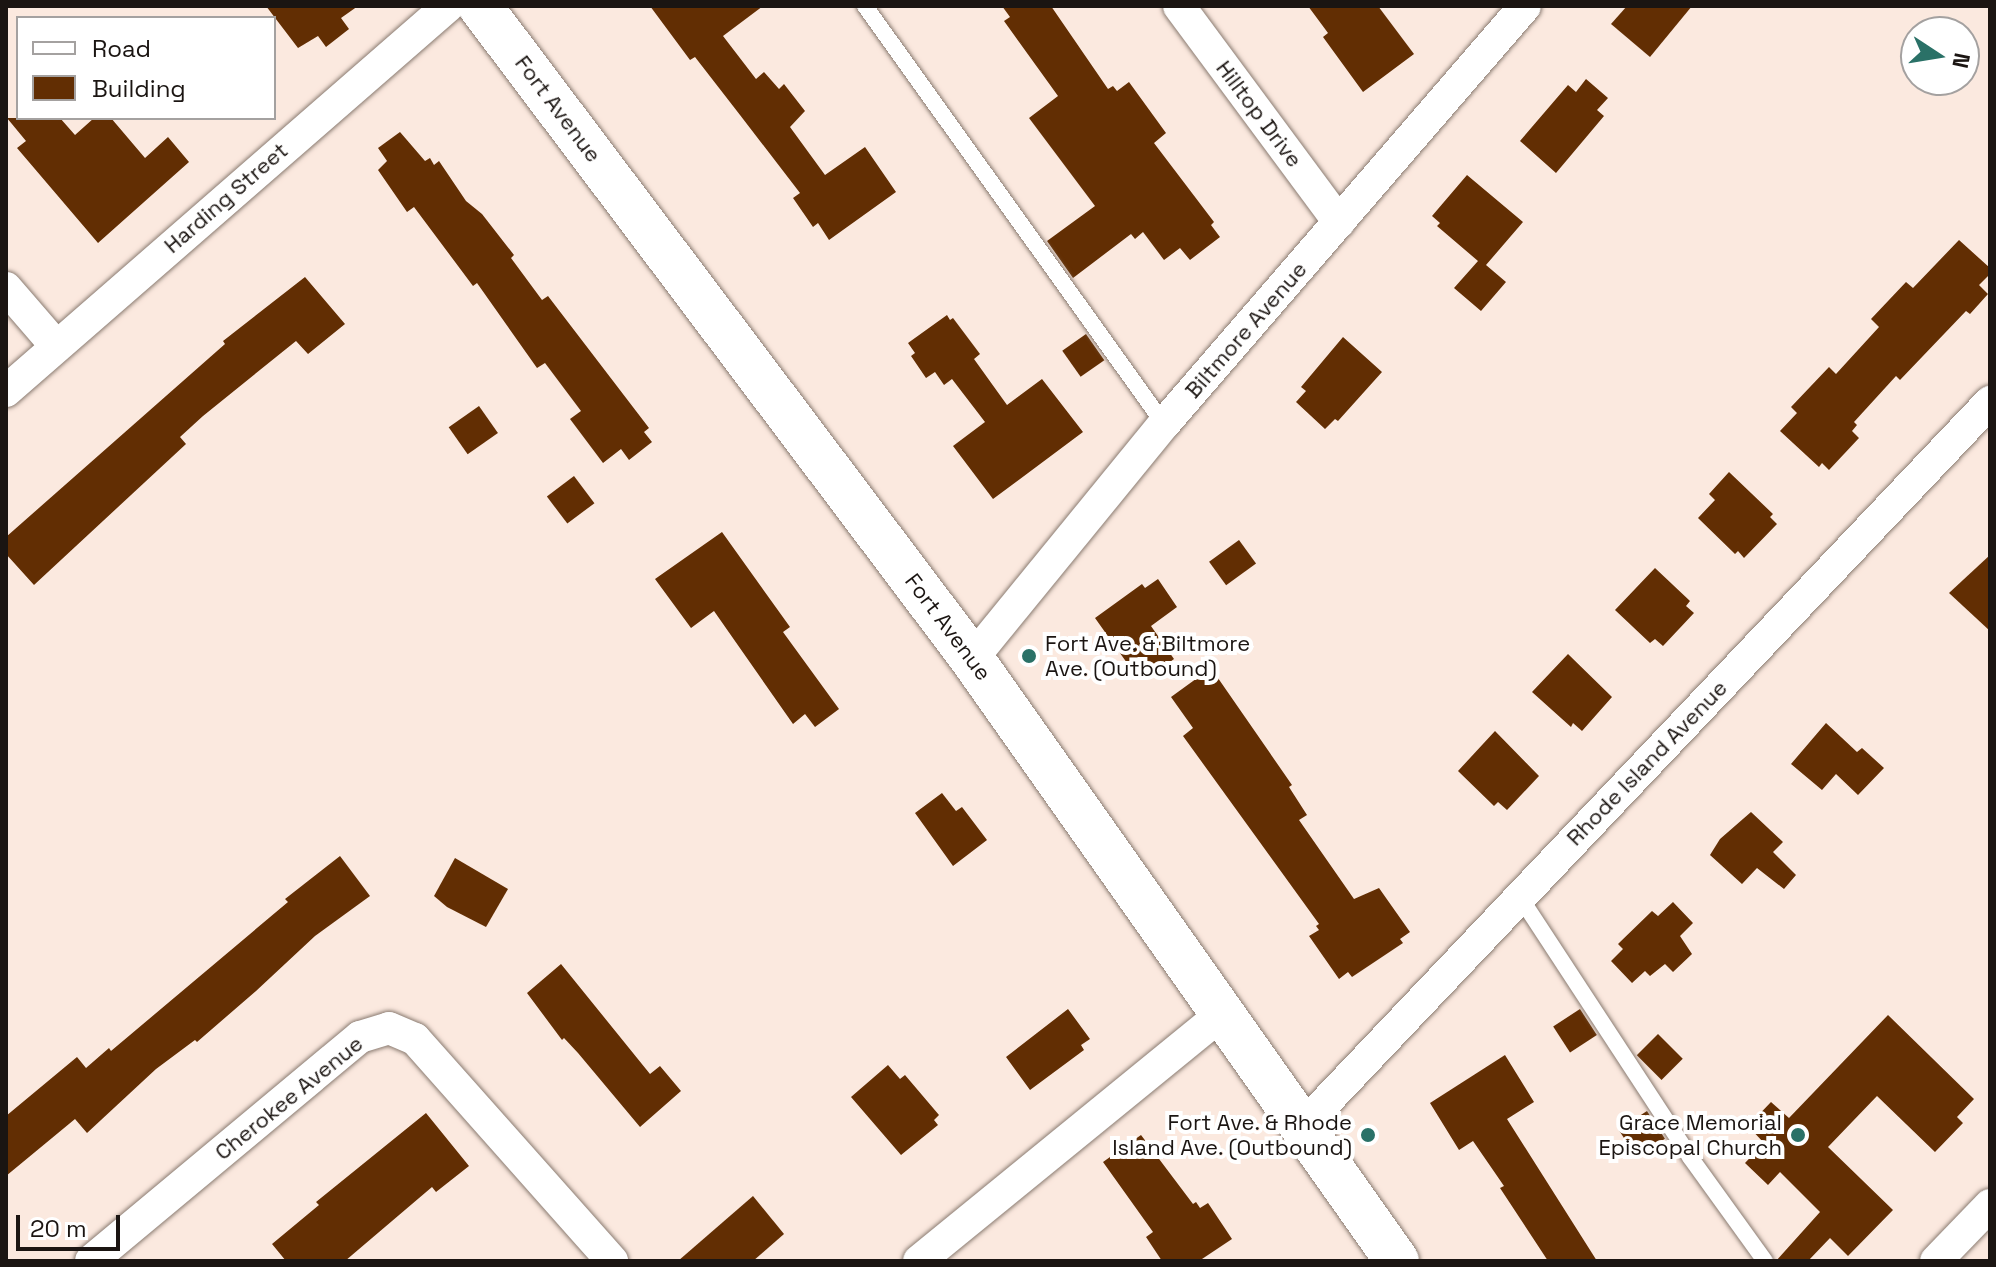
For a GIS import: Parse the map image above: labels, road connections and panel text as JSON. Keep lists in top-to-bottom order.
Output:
{
  "streets": {
    "main road": ["Fort Avenue"],
    "street": [
      "Hilltop Drive",
      "Harding Street",
      "Biltmore Avenue",
      "Rhode Island Avenue",
      "Cherokee Avenue"
    ]
  },
  "crossings": [
    ["Fort Avenue", "Biltmore Avenue"],
    ["Fort Avenue", "Rhode Island Avenue"],
    ["Hilltop Drive", "Biltmore Avenue"]
  ],
  "places": ["Fort Ave. & Biltmore Ave. (Outbound)", "Fort Ave. & Rhode Island Ave. (Outbound)", "Grace Memorial Episcopal Church"],
  "legend": ["Road", "Building"],
  "scale_bar": "20 m",
  "north": "right"
}
